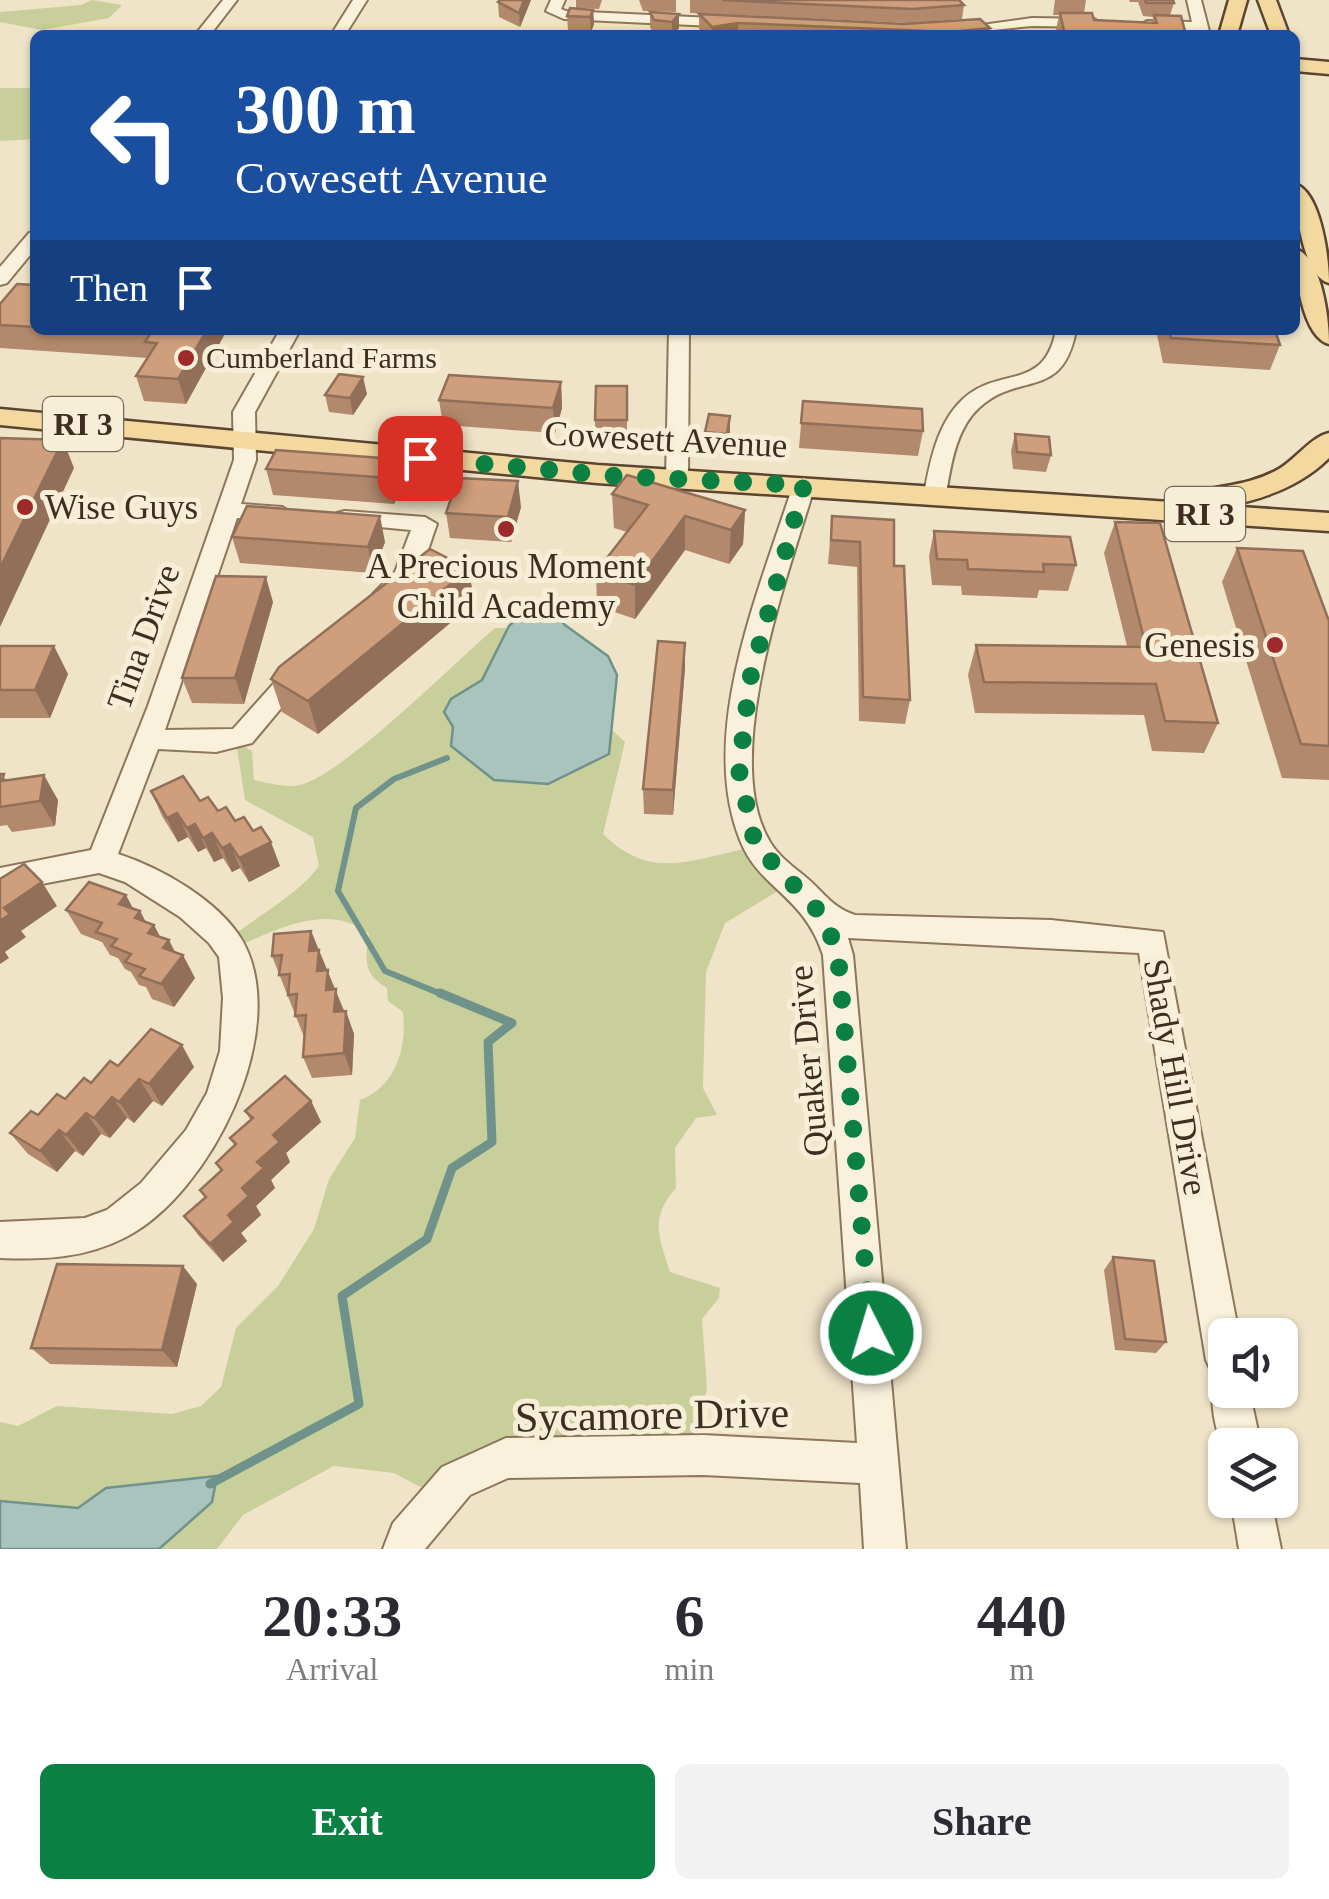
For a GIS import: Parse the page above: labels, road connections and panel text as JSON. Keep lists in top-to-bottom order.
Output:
{
  "streets": {
    "main road": ["RI 3", "Cowesett Avenue"],
    "street": [
      "Tina Drive",
      "Quaker Drive",
      "Shady Hill Drive",
      "Sycamore Drive"
    ]
  },
  "crossings": [
    ["Cowesett Avenue", "Tina Drive"],
    ["Cowesett Avenue", "Quaker Drive"],
    ["Quaker Drive", "Shady Hill Drive"],
    ["Quaker Drive", "Sycamore Drive"]
  ],
  "places": [
    "Cumberland Farms",
    "Wise Guys",
    "A Precious Moment Child Academy",
    "Genesis"
  ],
  "page": {
    "turn": ["300 m", "Cowesett Avenue"],
    "then": "Then",
    "eta": [
      "20:33",
      "Arrival",
      "6",
      "min",
      "440",
      "m"
    ],
    "buttons": ["Exit", "Share"]
  }
}
